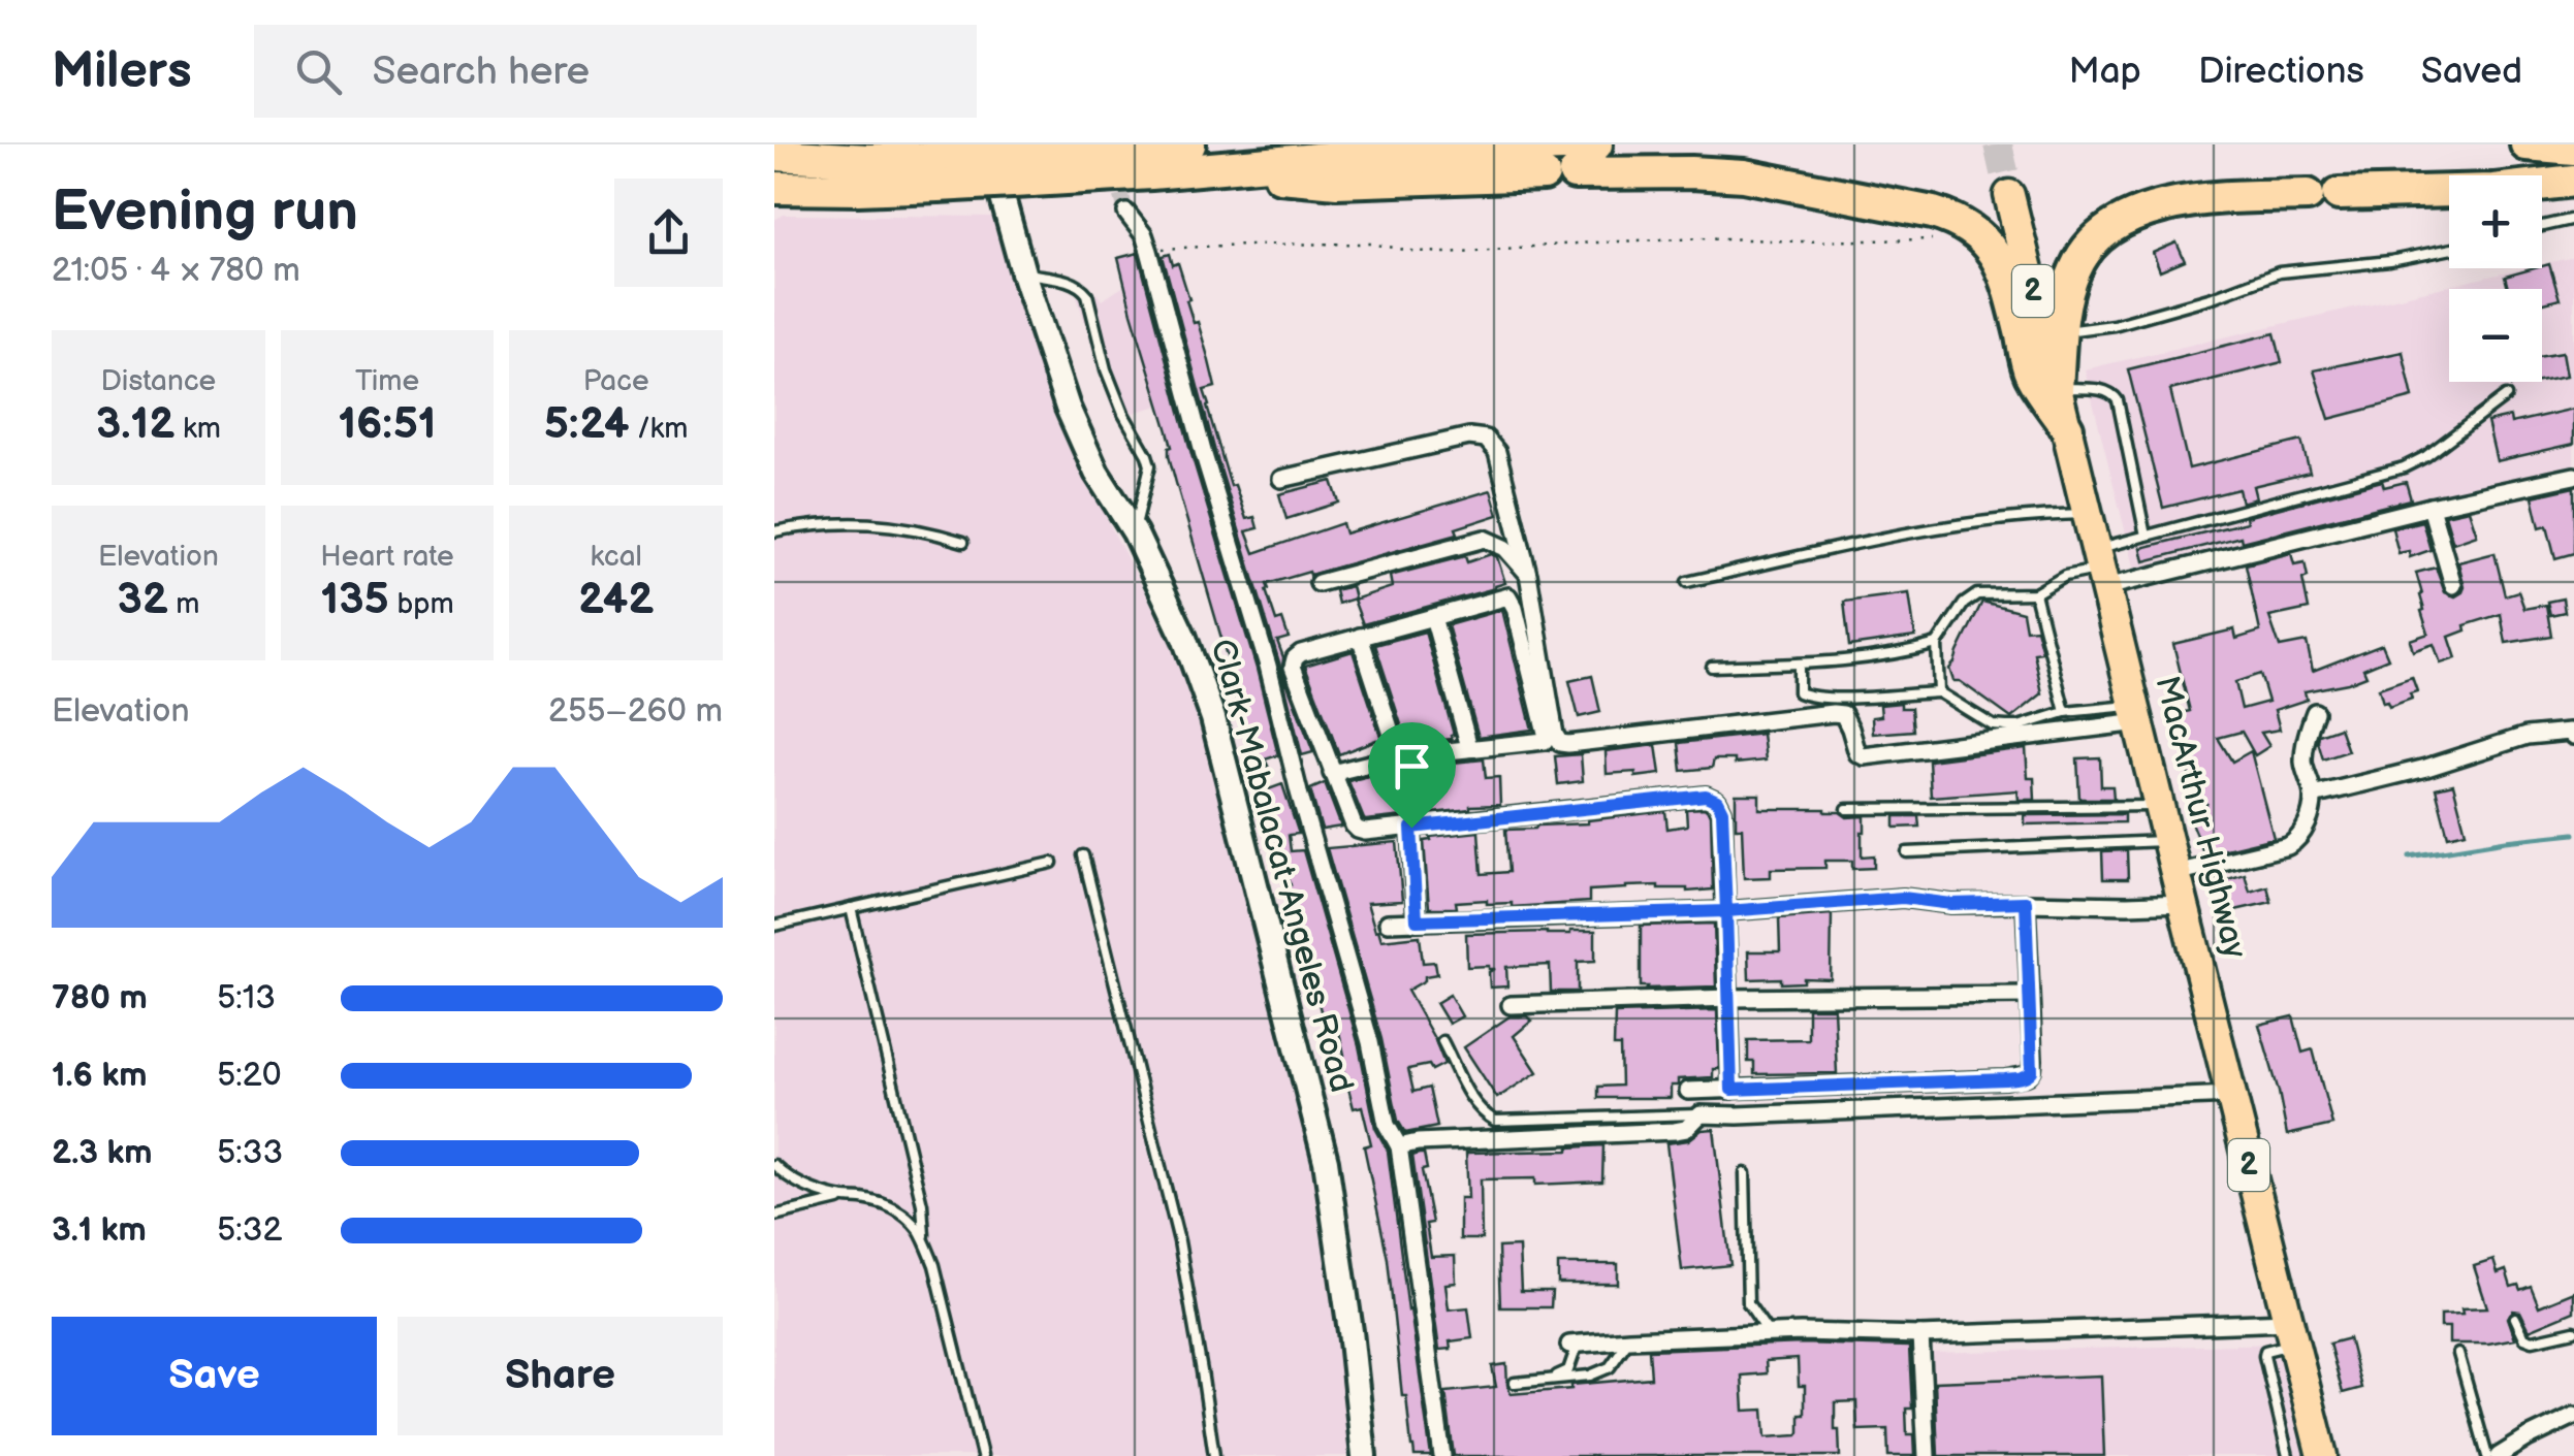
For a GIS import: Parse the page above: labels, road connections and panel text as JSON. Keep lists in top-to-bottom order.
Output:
{
  "streets": {
    "highway": ["2", "MacArthur Highway"],
    "main road": ["Clark-Mabalacat-Angeles Road"]
  },
  "page": {
    "header": "Milers",
    "search": "Search here",
    "nav": ["Map", "Directions", "Saved"],
    "heading": ["Evening run", "21:05 · 4 × 780 m"],
    "map_buttons": ["+", "−"],
    "stats": [
      ["Distance", "3.12 km"],
      ["Time", "16:51"],
      ["Pace", "5:24 /km"],
      ["Elevation", "32 m"],
      ["Heart rate", "135 bpm"],
      ["kcal", "242"]
    ],
    "chart": ["Elevation", "255–260 m"],
    "list": [
      {
        "name": "780 m",
        "note": "5:13"
      },
      {
        "name": "1.6 km",
        "note": "5:20"
      },
      {
        "name": "2.3 km",
        "note": "5:33"
      },
      {
        "name": "3.1 km",
        "note": "5:32"
      }
    ],
    "buttons": ["Save", "Share"]
  }
}
